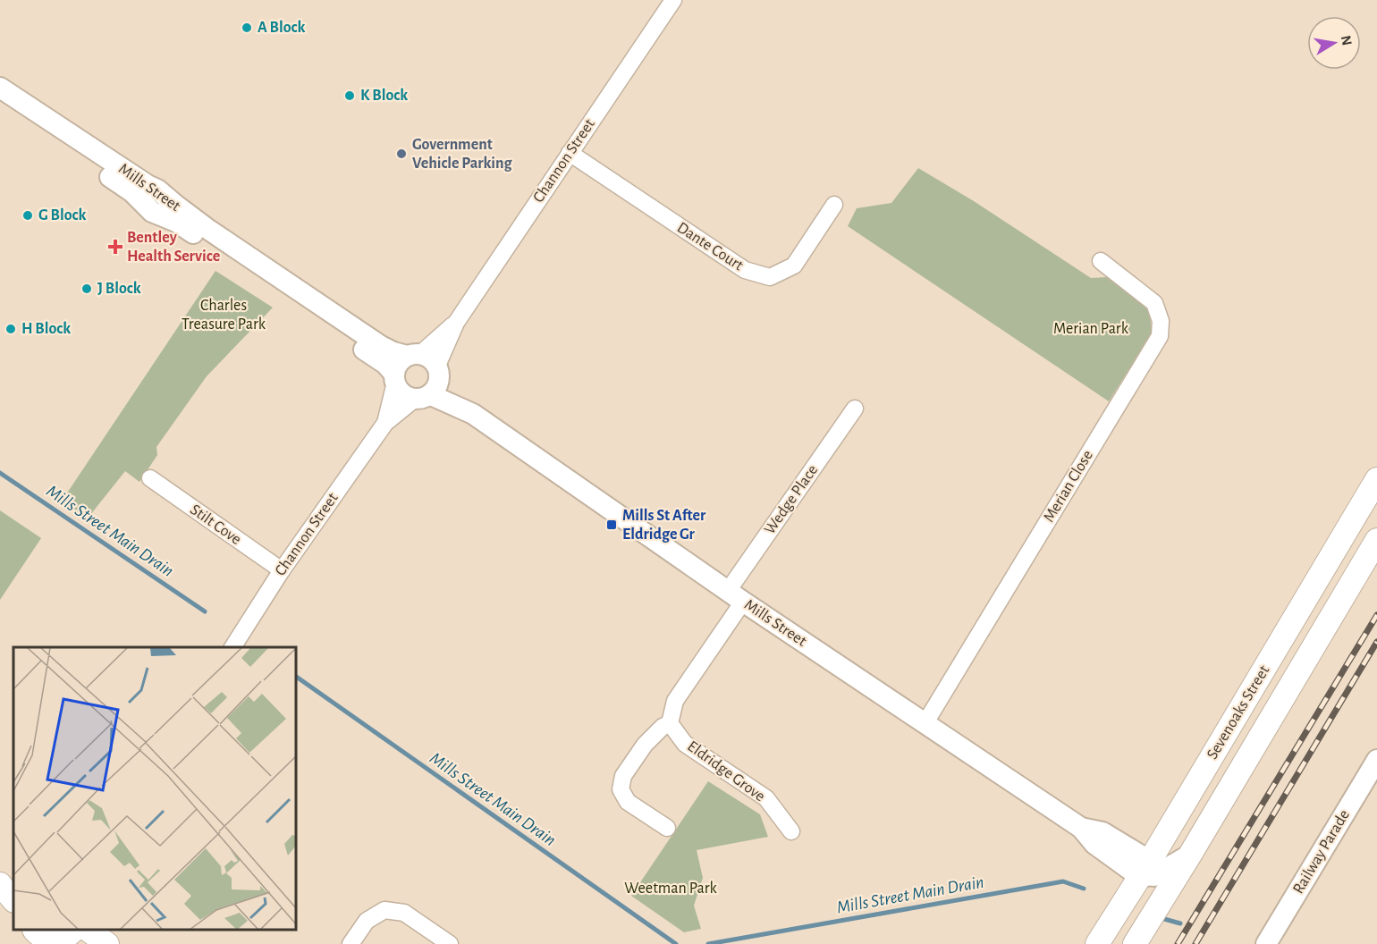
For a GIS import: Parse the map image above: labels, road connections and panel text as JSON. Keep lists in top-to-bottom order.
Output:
{
  "streets": {
    "main road": ["Sevenoaks Street"],
    "street": [
      "Channon Street",
      "Mills Street",
      "Dante Court",
      "Merian Close",
      "Wedge Place",
      "Stilt Cove",
      "Eldridge Grove",
      "Railway Parade"
    ]
  },
  "crossings": [
    ["Channon Street", "Mills Street"],
    ["Channon Street", "Dante Court"],
    ["Channon Street", "Stilt Cove"],
    ["Mills Street", "Merian Close"],
    ["Mills Street", "Wedge Place"],
    ["Mills Street", "Sevenoaks Street"]
  ],
  "water": ["Mills Street Main Drain"],
  "parks": ["Charles Treasure Park", "Merian Park", "Weetman Park"],
  "places": {
    "other": [
      "A Block",
      "K Block",
      "Government Vehicle Parking",
      "G Block",
      "J Block",
      "H Block"
    ],
    "health": ["Bentley Health Service"],
    "transit": ["Mills St After Eldridge Gr"]
  },
  "north": "right"
}
